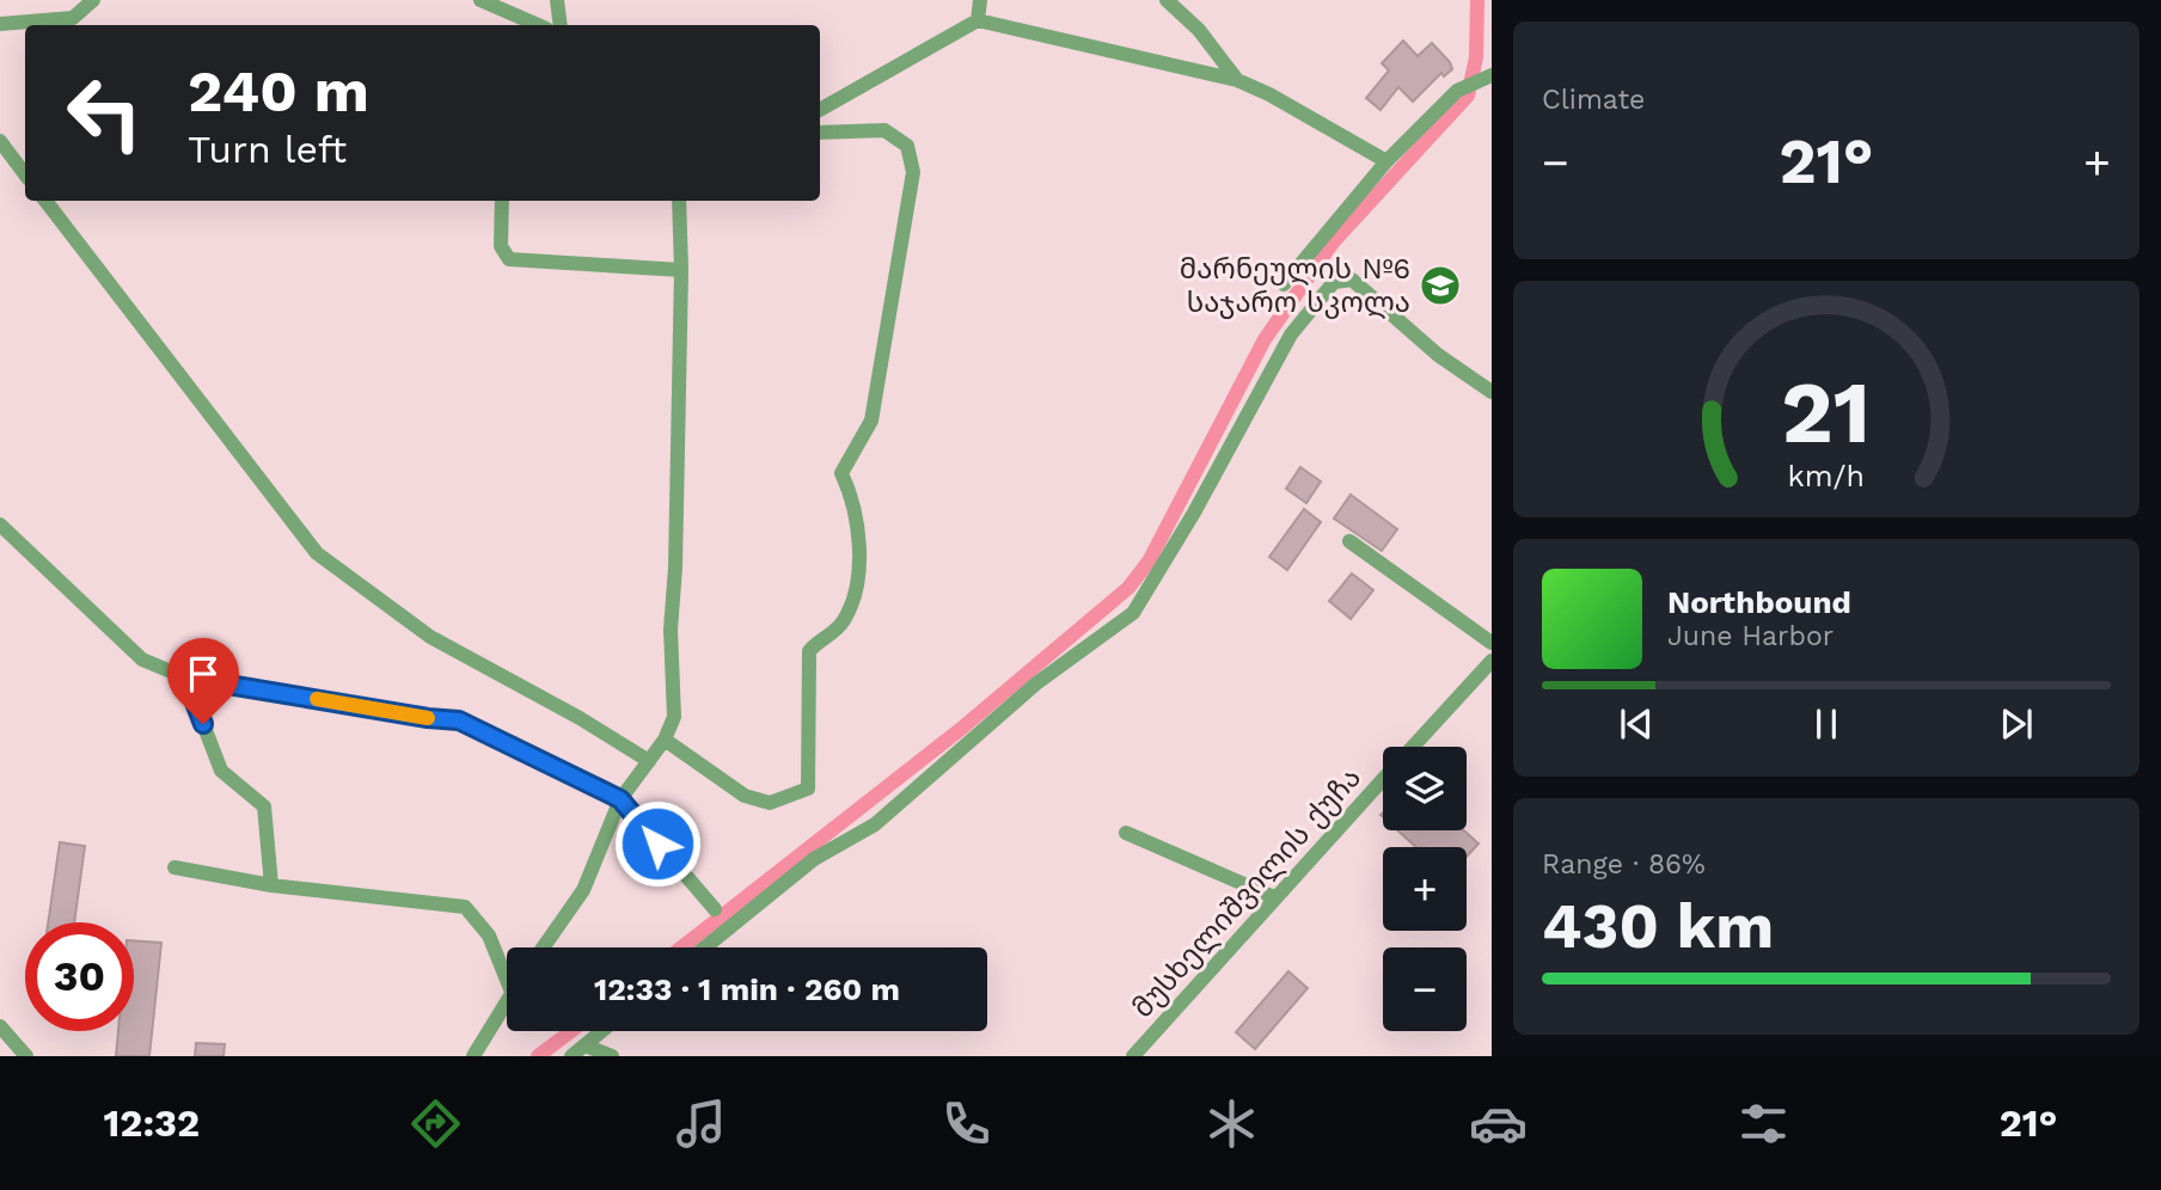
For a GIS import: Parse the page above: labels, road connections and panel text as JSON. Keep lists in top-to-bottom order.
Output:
{
  "streets": {
    "street": ["მუსხელიშვილის ქუჩა"]
  },
  "places": {
    "school or university": ["მარნეულის №6 საჯარო სკოლა"]
  },
  "page": {
    "tile": [
      "Climate",
      ["Range · 86%", "430 km"]
    ],
    "turn": ["240 m", "Turn left"],
    "heat": ["−", "21°", "+"],
    "song": ["Northbound", "June Harbor"],
    "map_buttons": ["+", "−"],
    "limit": "30",
    "trip": "12:33 · 1 min · 260 m",
    "tabs": ["12:32", "21°"],
    "gauge": ["21", "km/h"]
  }
}
